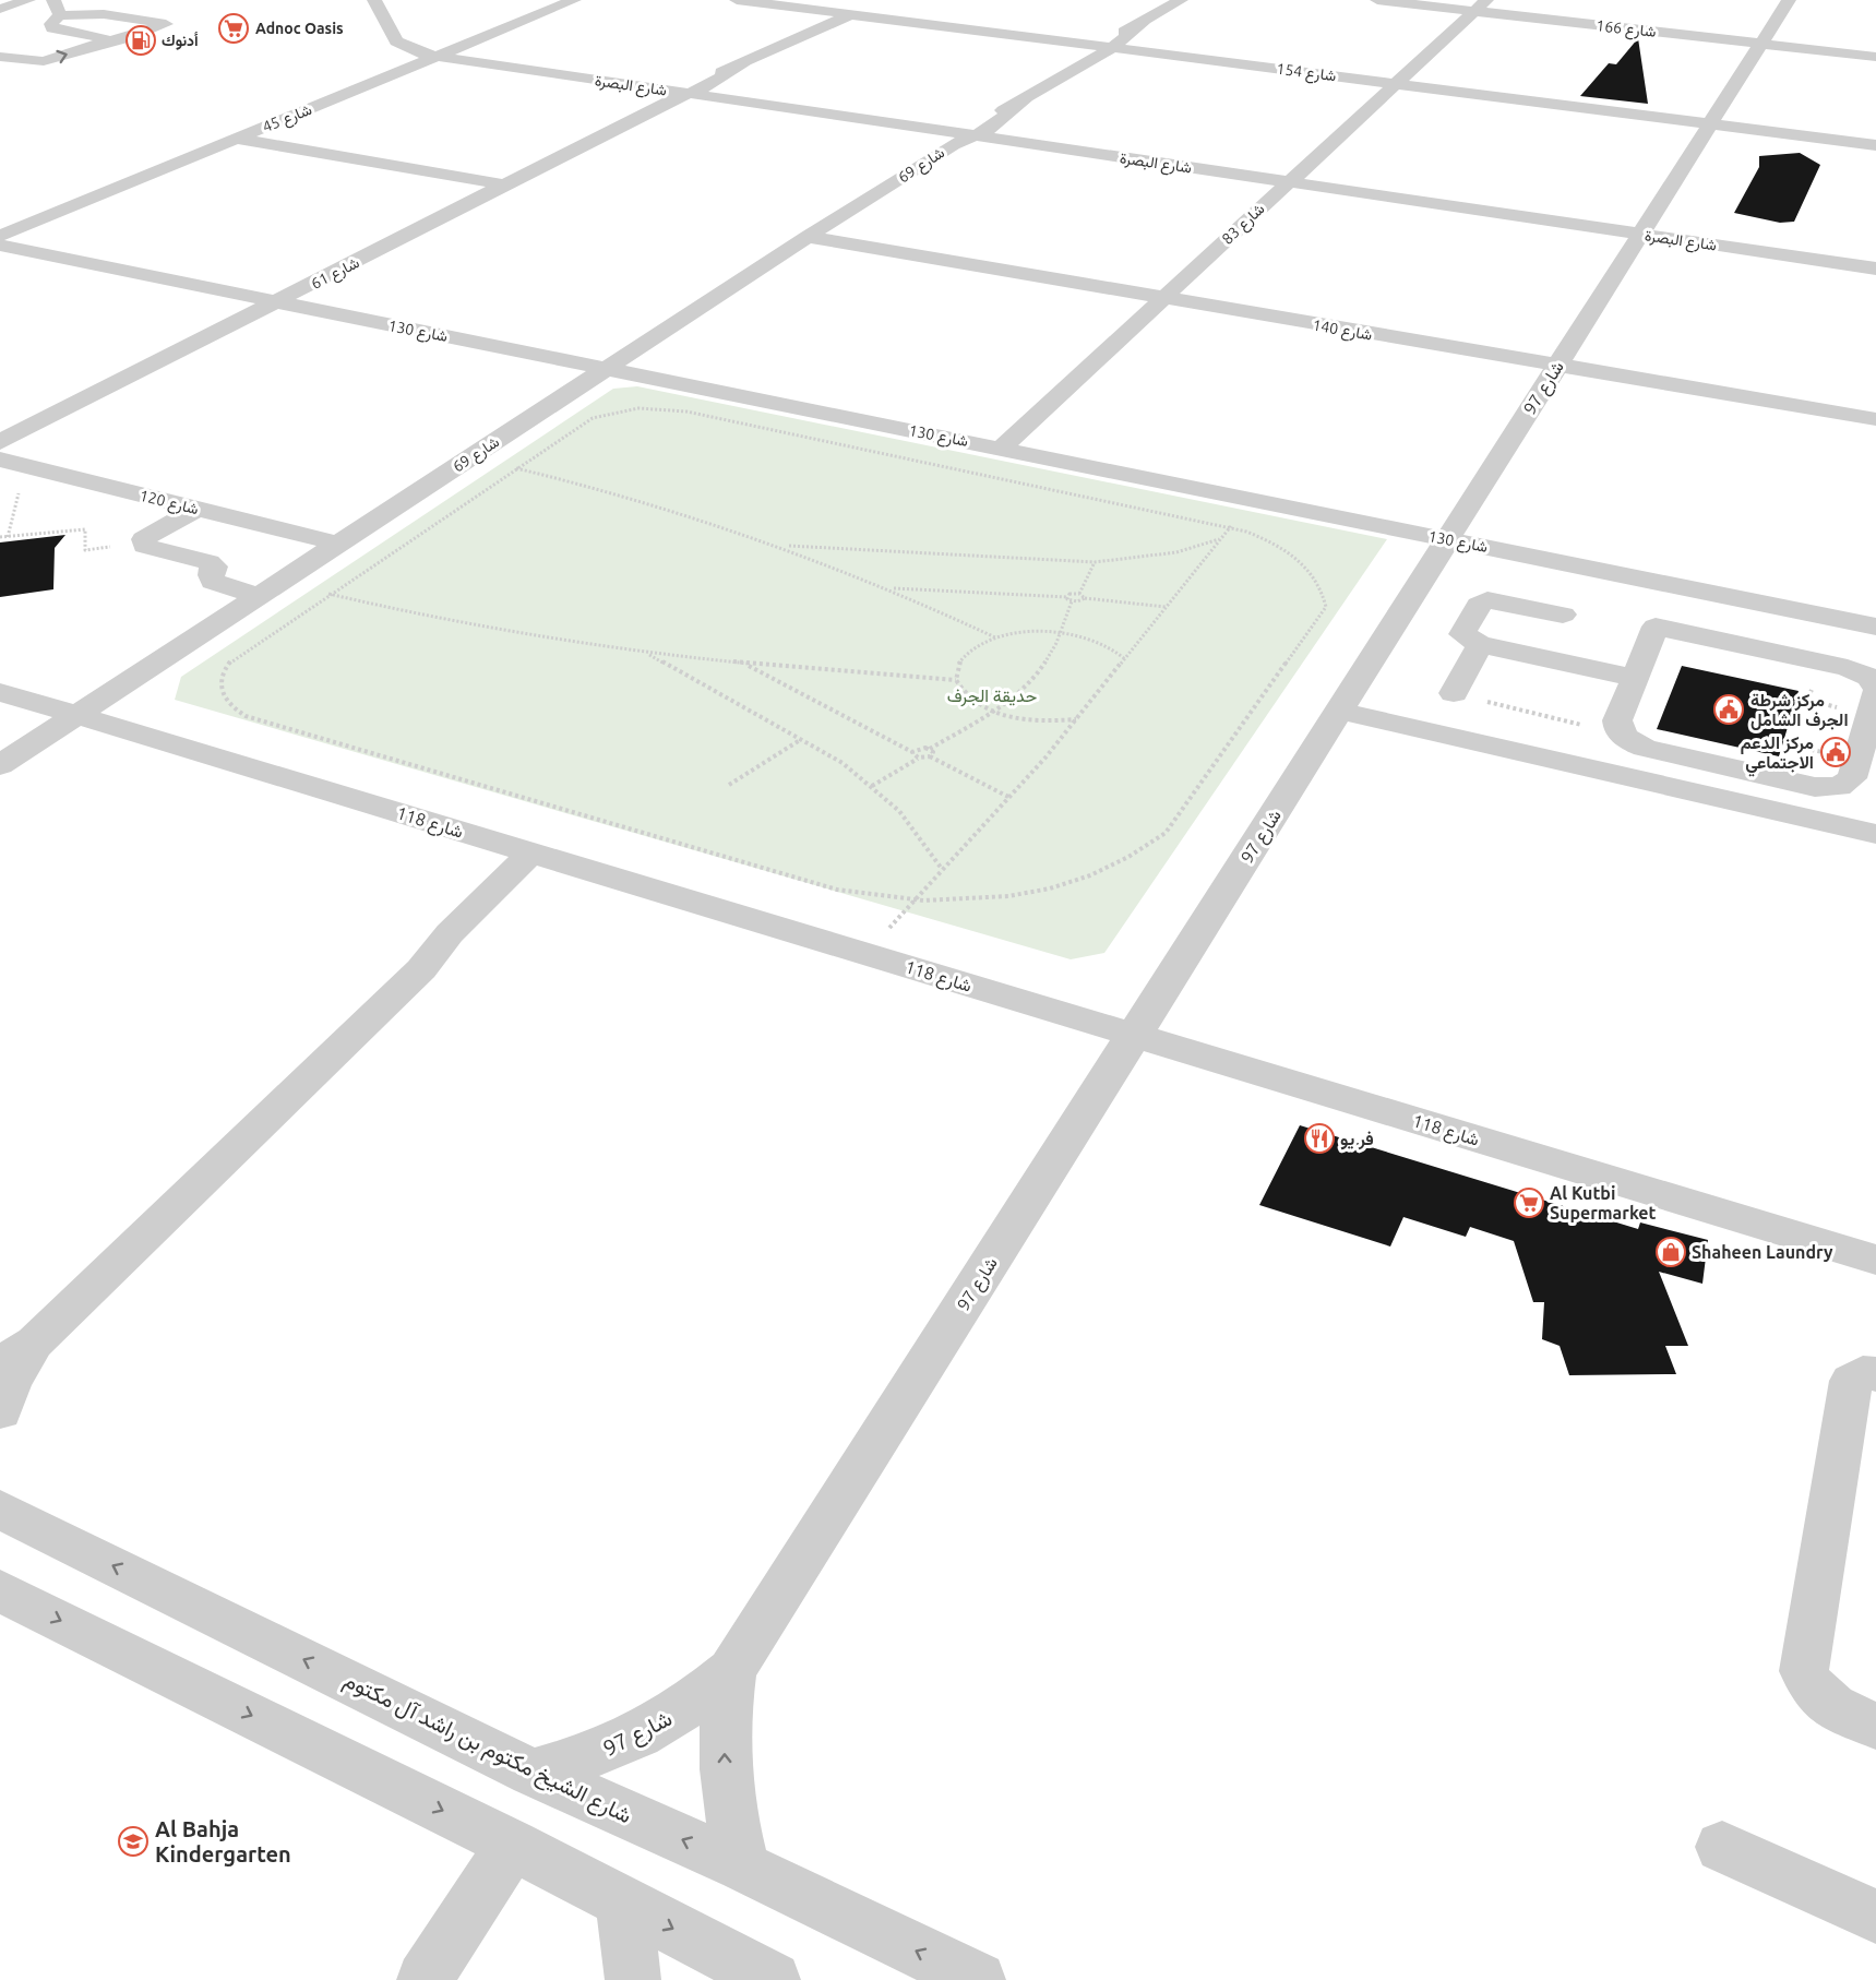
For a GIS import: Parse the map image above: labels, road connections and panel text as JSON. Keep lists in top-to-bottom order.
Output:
{
  "streets": {
    "street": [
      "شارع 166",
      "شارع 154",
      "شارع البصرة",
      "شارع 45",
      "شارع 69",
      "شارع 83",
      "شارع 61",
      "شارع 140",
      "شارع 130",
      "شارع 97",
      "شارع 120",
      "شارع 118",
      "شارع الشيخ مكتوم بن راشد آل مكتوم"
    ]
  },
  "crossings": [
    ["شارع 166", "شارع 83"],
    ["شارع 166", "شارع 97"],
    ["شارع 154", "شارع 69"],
    ["شارع 154", "شارع 83"],
    ["شارع 154", "شارع 61"],
    ["شارع 154", "شارع 97"],
    ["شارع البصرة", "شارع 45"],
    ["شارع البصرة", "شارع 69"],
    ["شارع البصرة", "شارع 83"],
    ["شارع البصرة", "شارع 61"],
    ["شارع البصرة", "شارع 97"],
    ["شارع 69", "شارع 140"],
    ["شارع 69", "شارع 130"],
    ["شارع 69", "شارع 120"],
    ["شارع 69", "شارع 118"],
    ["شارع 83", "شارع 140"],
    ["شارع 83", "شارع 130"],
    ["شارع 61", "شارع 130"],
    ["شارع 140", "شارع 97"],
    ["شارع 130", "شارع 97"],
    ["شارع 97", "شارع 118"],
    ["شارع 97", "شارع الشيخ مكتوم بن راشد آل مكتوم"]
  ],
  "parks": ["حديقة الجرف"],
  "places": {
    "supermarket": ["Adnoc Oasis", "Al Kutbi Supermarket"],
    "fuel station": ["أدنوك"],
    "public building": ["مركز شرطة الجرف الشامل", "مركز الدعم الاجتماعي"],
    "restaurant": ["فر يو"],
    "shop": ["Shaheen Laundry"],
    "school or university": ["Al Bahja Kindergarten"]
  }
}
